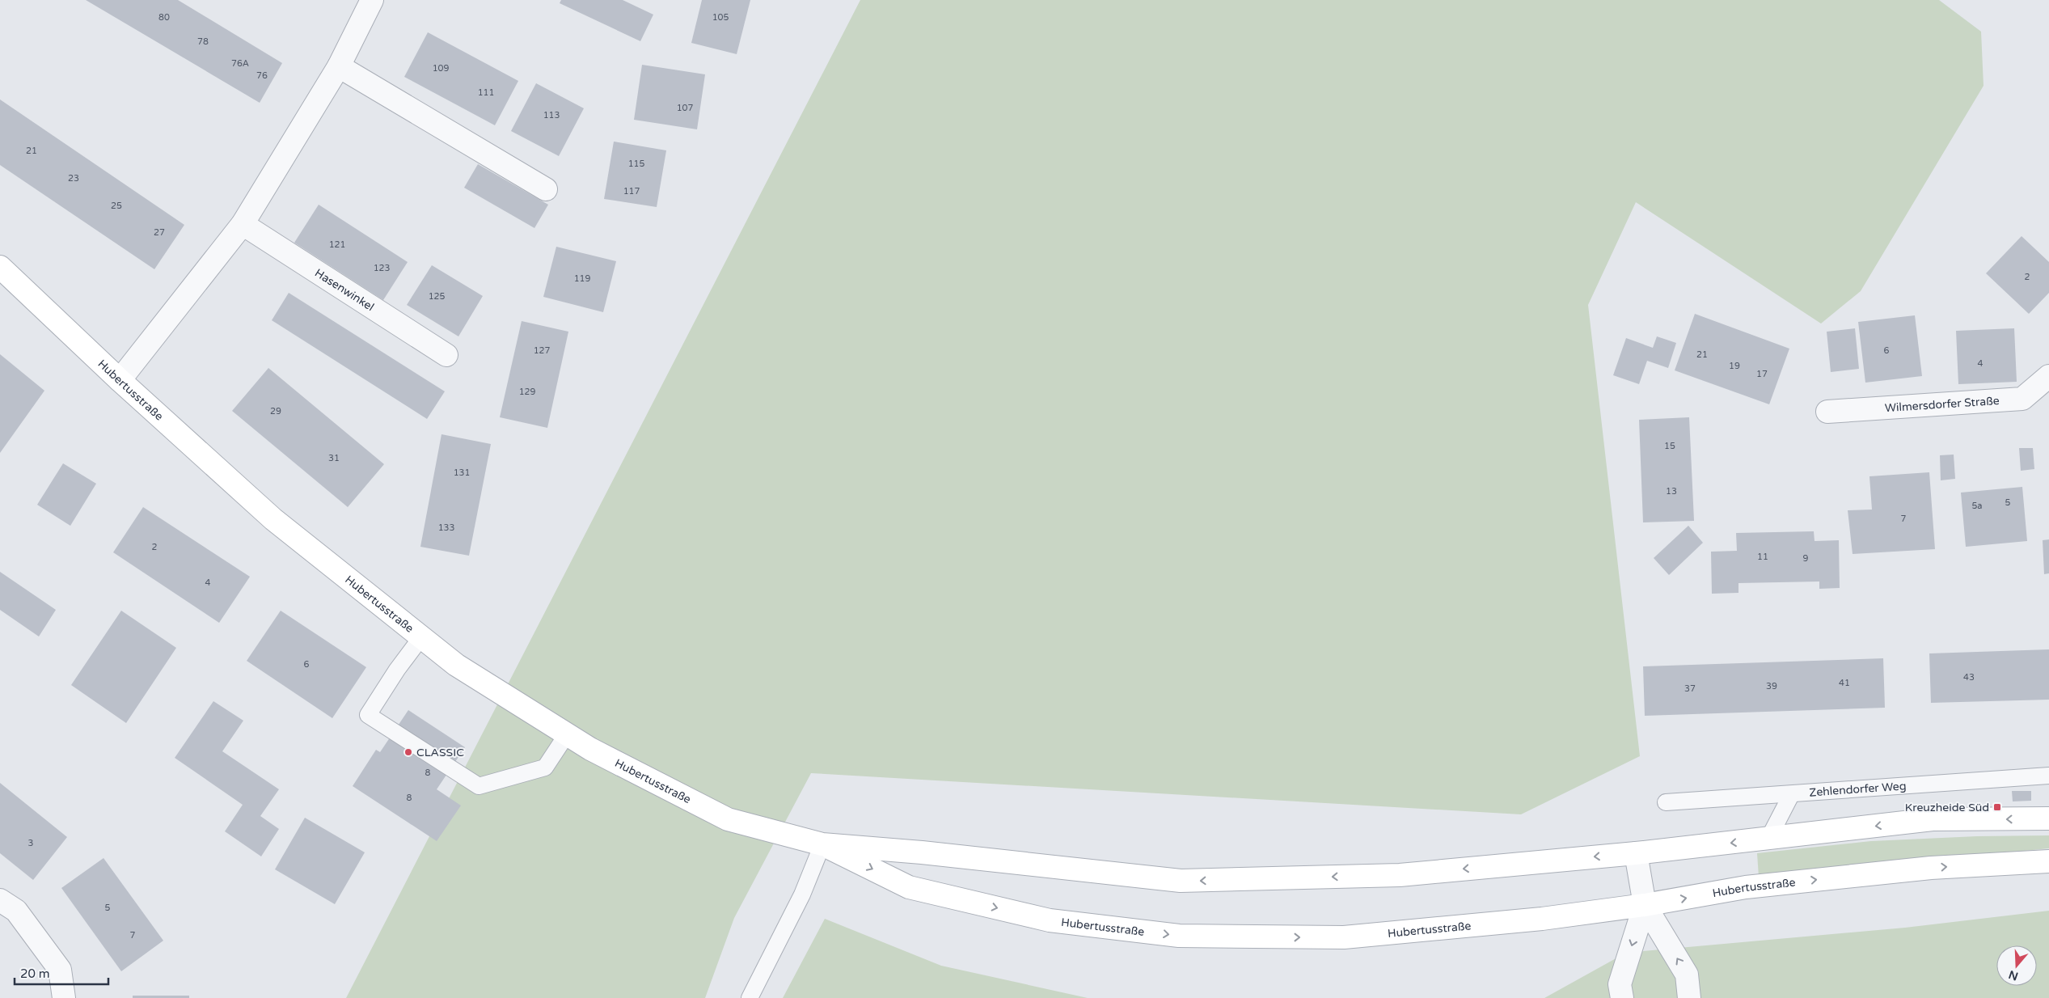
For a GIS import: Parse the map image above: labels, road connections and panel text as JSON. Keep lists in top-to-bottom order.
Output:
{
  "streets": {
    "street": ["Hasenwinkel", "Hubertusstraße", "Wilmersdorfer Straße"],
    "lane": ["Zehlendorfer Weg"]
  },
  "places": {
    "other": ["CLASSIC"],
    "transit": ["Kreuzheide Süd"]
  },
  "house_numbers": [
    "80",
    "105",
    "78",
    "76A",
    "109",
    "76",
    "111",
    "107",
    "113",
    "21",
    "115",
    "23",
    "117",
    "25",
    "27",
    "121",
    "123",
    "2",
    "119",
    "125",
    "127",
    "6",
    "21",
    "4",
    "19",
    "17",
    "129",
    "29",
    "15",
    "31",
    "131",
    "13",
    "5",
    "5a",
    "7",
    "133",
    "2",
    "11",
    "9",
    "4",
    "6",
    "43",
    "41",
    "39",
    "37",
    "8",
    "8",
    "3",
    "5",
    "7"
  ],
  "scale_bar": "20 m",
  "north": "bottom"
}
